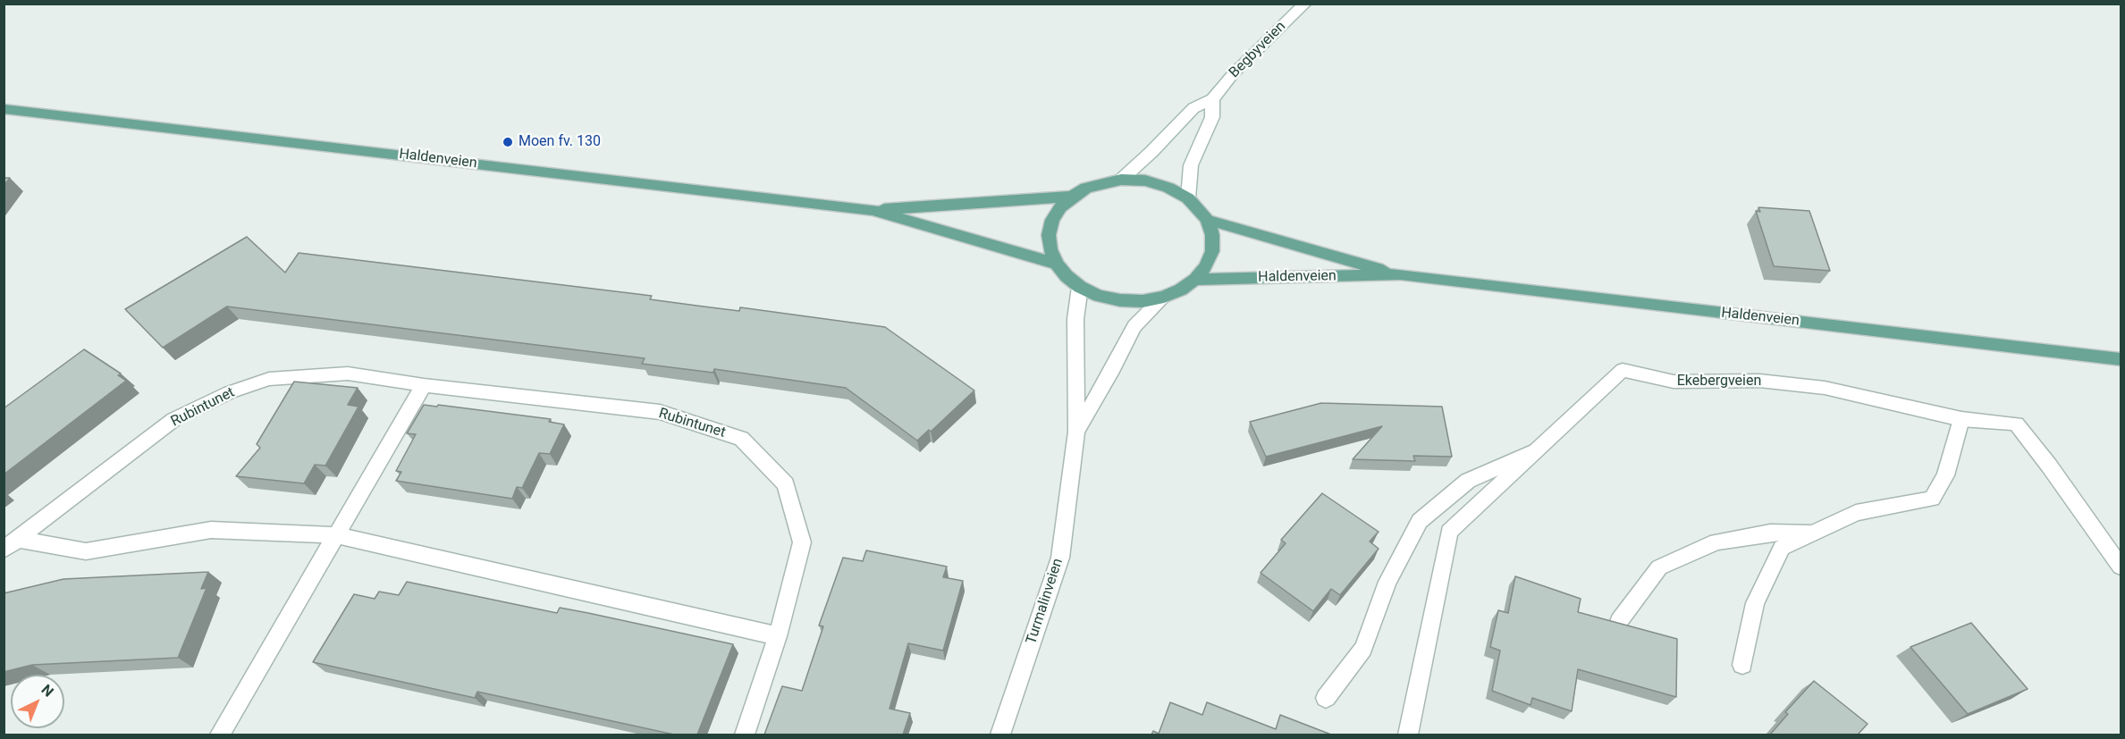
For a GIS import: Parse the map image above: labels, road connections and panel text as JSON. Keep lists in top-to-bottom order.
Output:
{
  "streets": {
    "main road": ["Haldenveien"],
    "street": [
      "Begbyveien",
      "Ekebergveien",
      "Rubintunet",
      "Turmalinveien"
    ]
  },
  "crossings": [
    ["Begbyveien", "Haldenveien"],
    ["Begbyveien", "Turmalinveien"],
    ["Haldenveien", "Turmalinveien"]
  ],
  "places": ["Moen fv. 130"],
  "north": "top right"
}
